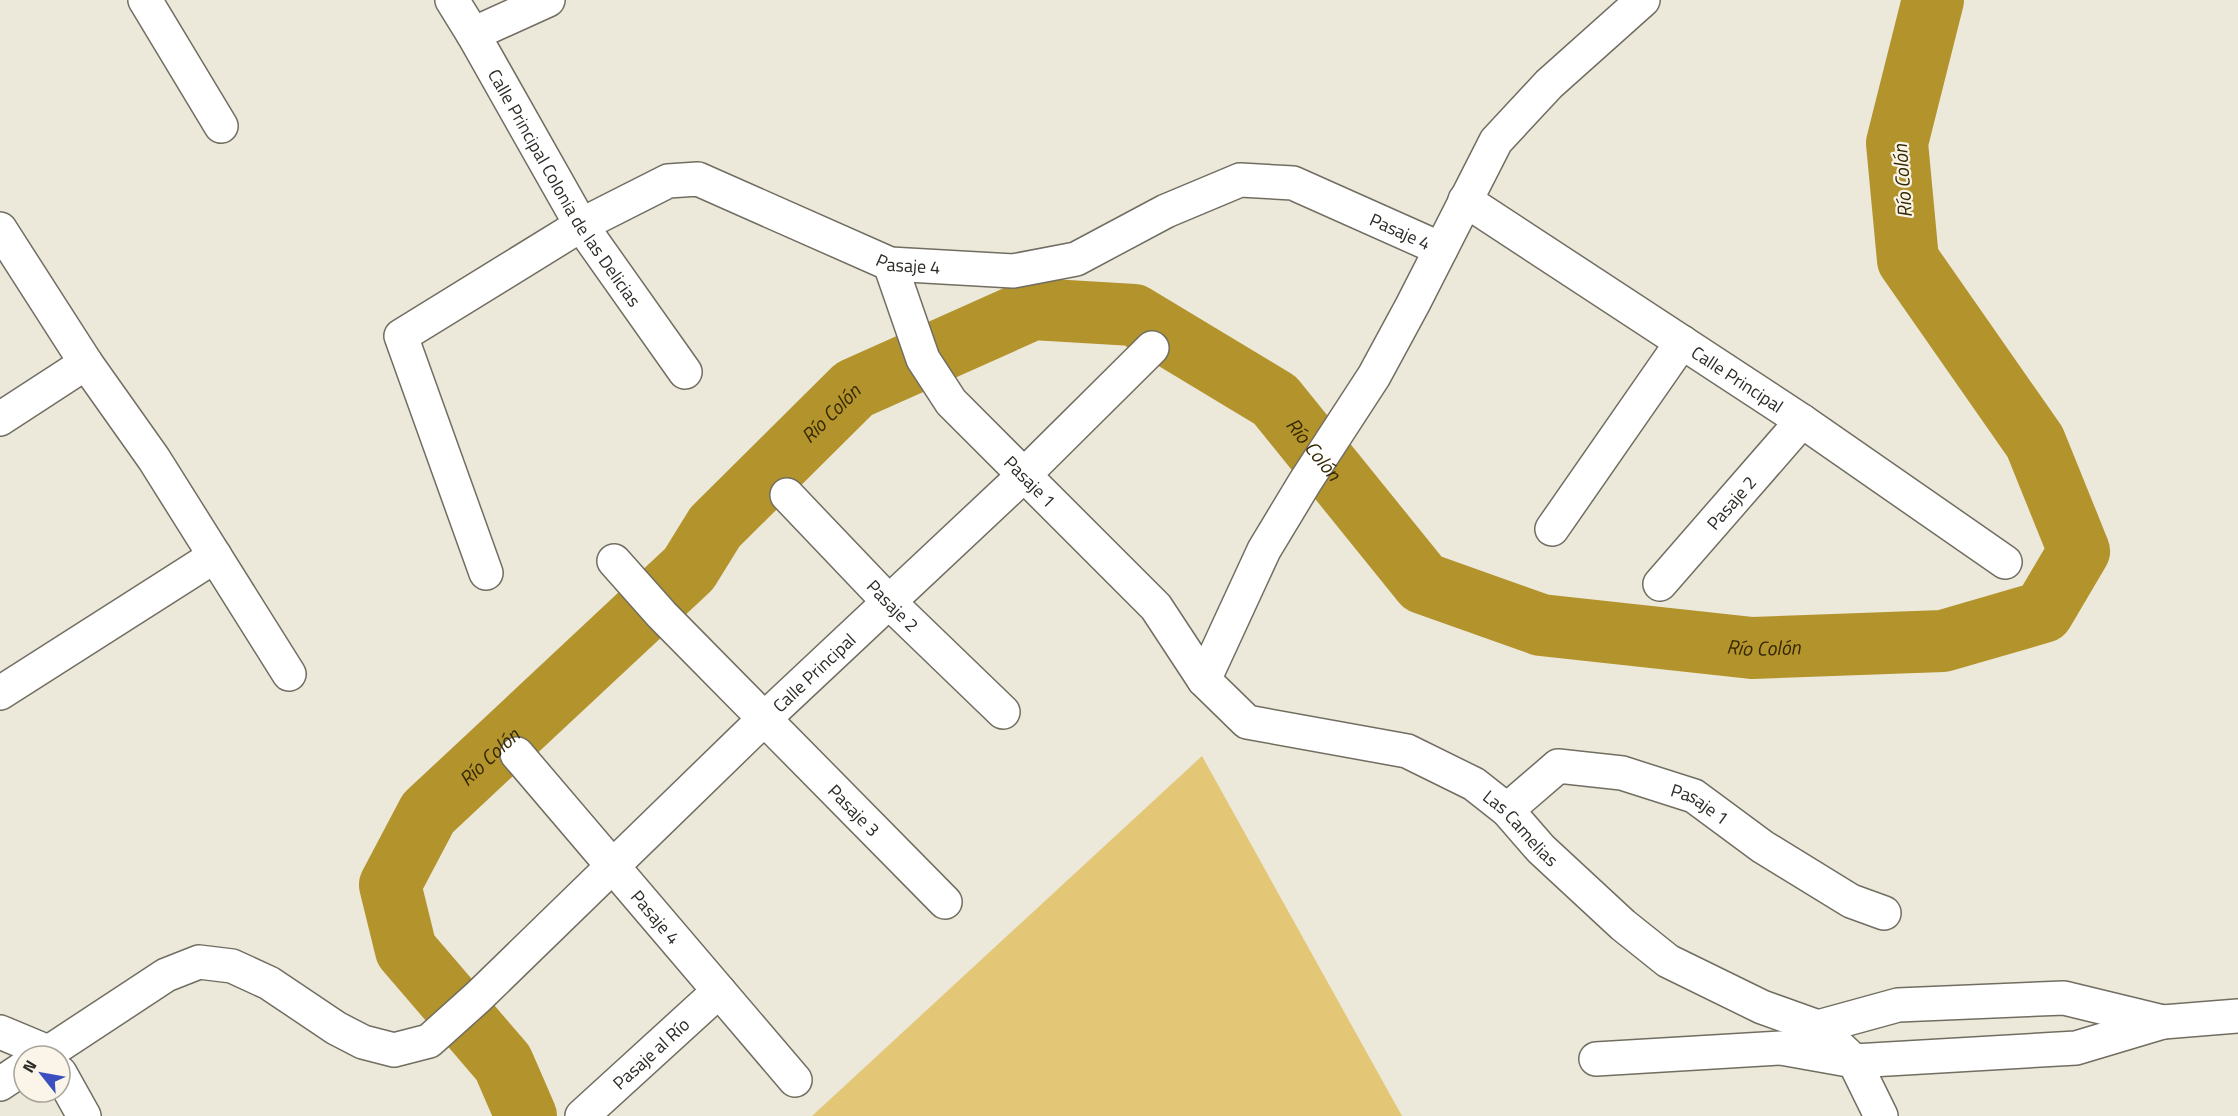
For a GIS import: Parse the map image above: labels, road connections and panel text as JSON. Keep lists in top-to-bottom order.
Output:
{
  "streets": {
    "street": [
      "Calle Principal Colonia de las Delicias",
      "Pasaje 4",
      "Calle Principal",
      "Pasaje 1",
      "Pasaje 2",
      "Pasaje 3",
      "Las Camelias",
      "Pasaje al Río"
    ]
  },
  "crossings": [
    ["Calle Principal Colonia de las Delicias", "Pasaje 4"],
    ["Pasaje 4", "Calle Principal"],
    ["Pasaje 4", "Pasaje 1"],
    ["Pasaje 4", "Pasaje al Río"],
    ["Calle Principal", "Pasaje 1"],
    ["Calle Principal", "Pasaje 2"],
    ["Calle Principal", "Pasaje 3"],
    ["Pasaje 1", "Las Camelias"]
  ],
  "water": ["Río Colón"],
  "north": "top left"
}
